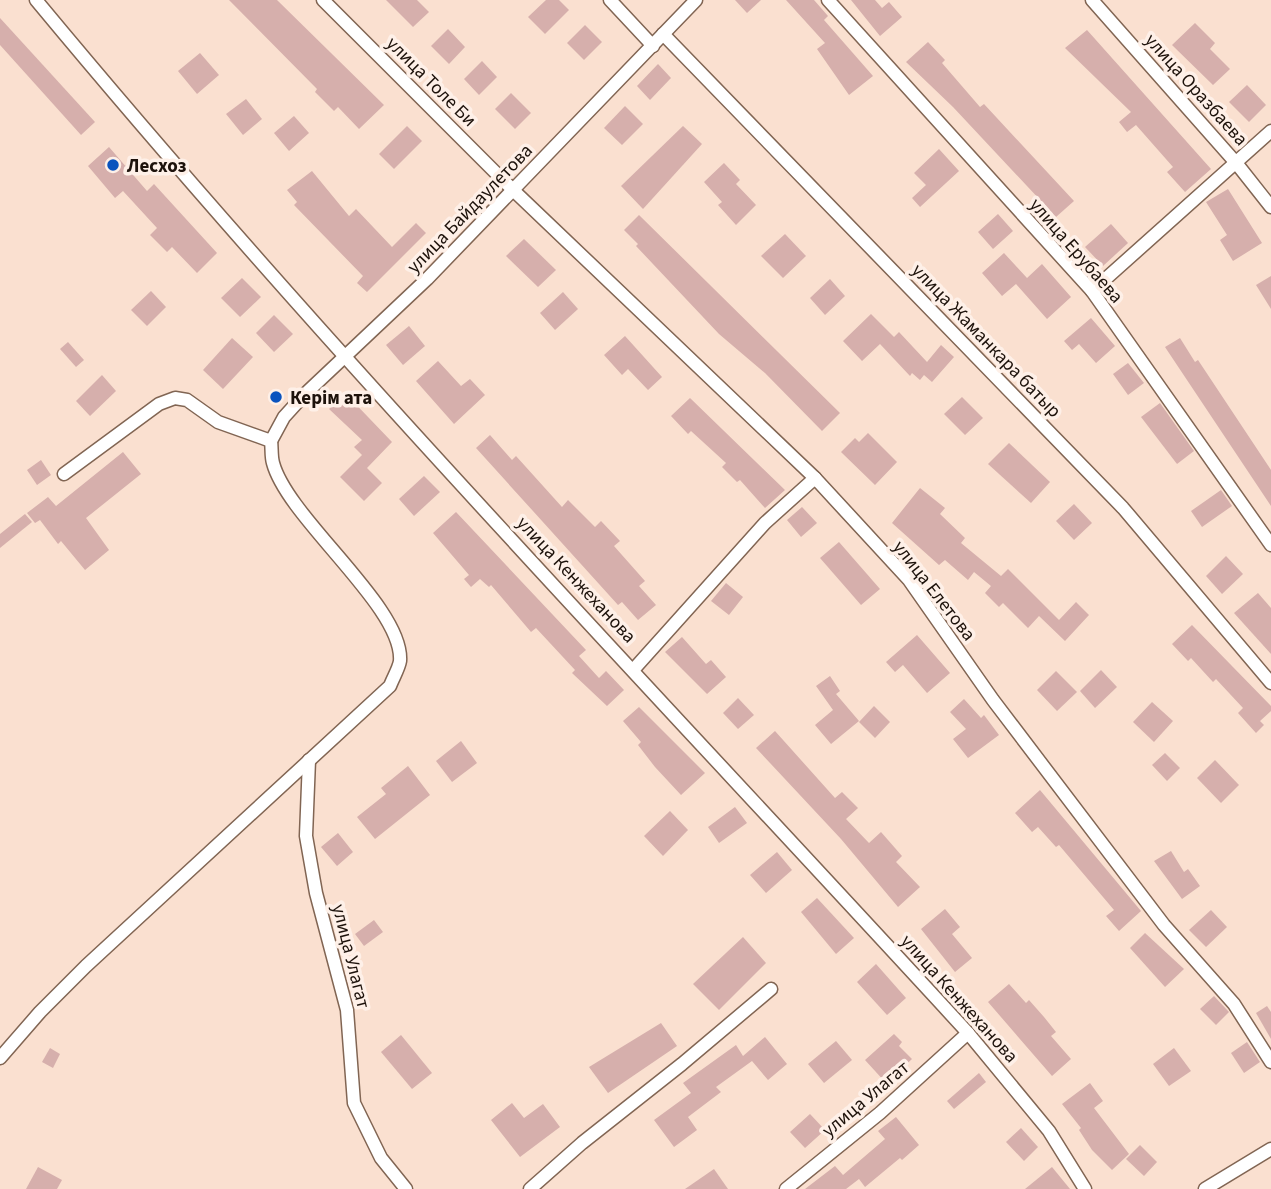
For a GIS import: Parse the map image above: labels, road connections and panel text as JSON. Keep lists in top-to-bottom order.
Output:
{
  "streets": {
    "street": [
      "улица Толе Би",
      "улица Оразбаева",
      "улица Байдаулетова",
      "улица Ерубаева",
      "улица Жаманкара батыр",
      "улица Кенжеханова",
      "улица Елетова",
      "улица Улагат"
    ]
  },
  "crossings": [
    ["улица Толе Би", "улица Байдаулетова"],
    ["улица Толе Би", "улица Елетова"],
    ["улица Байдаулетова", "улица Жаманкара батыр"],
    ["улица Байдаулетова", "улица Кенжеханова"],
    ["улица Байдаулетова", "улица Елетова"],
    ["улица Кенжеханова", "улица Улагат"]
  ],
  "places": ["Лесхоз", "Керім ата"]
}
